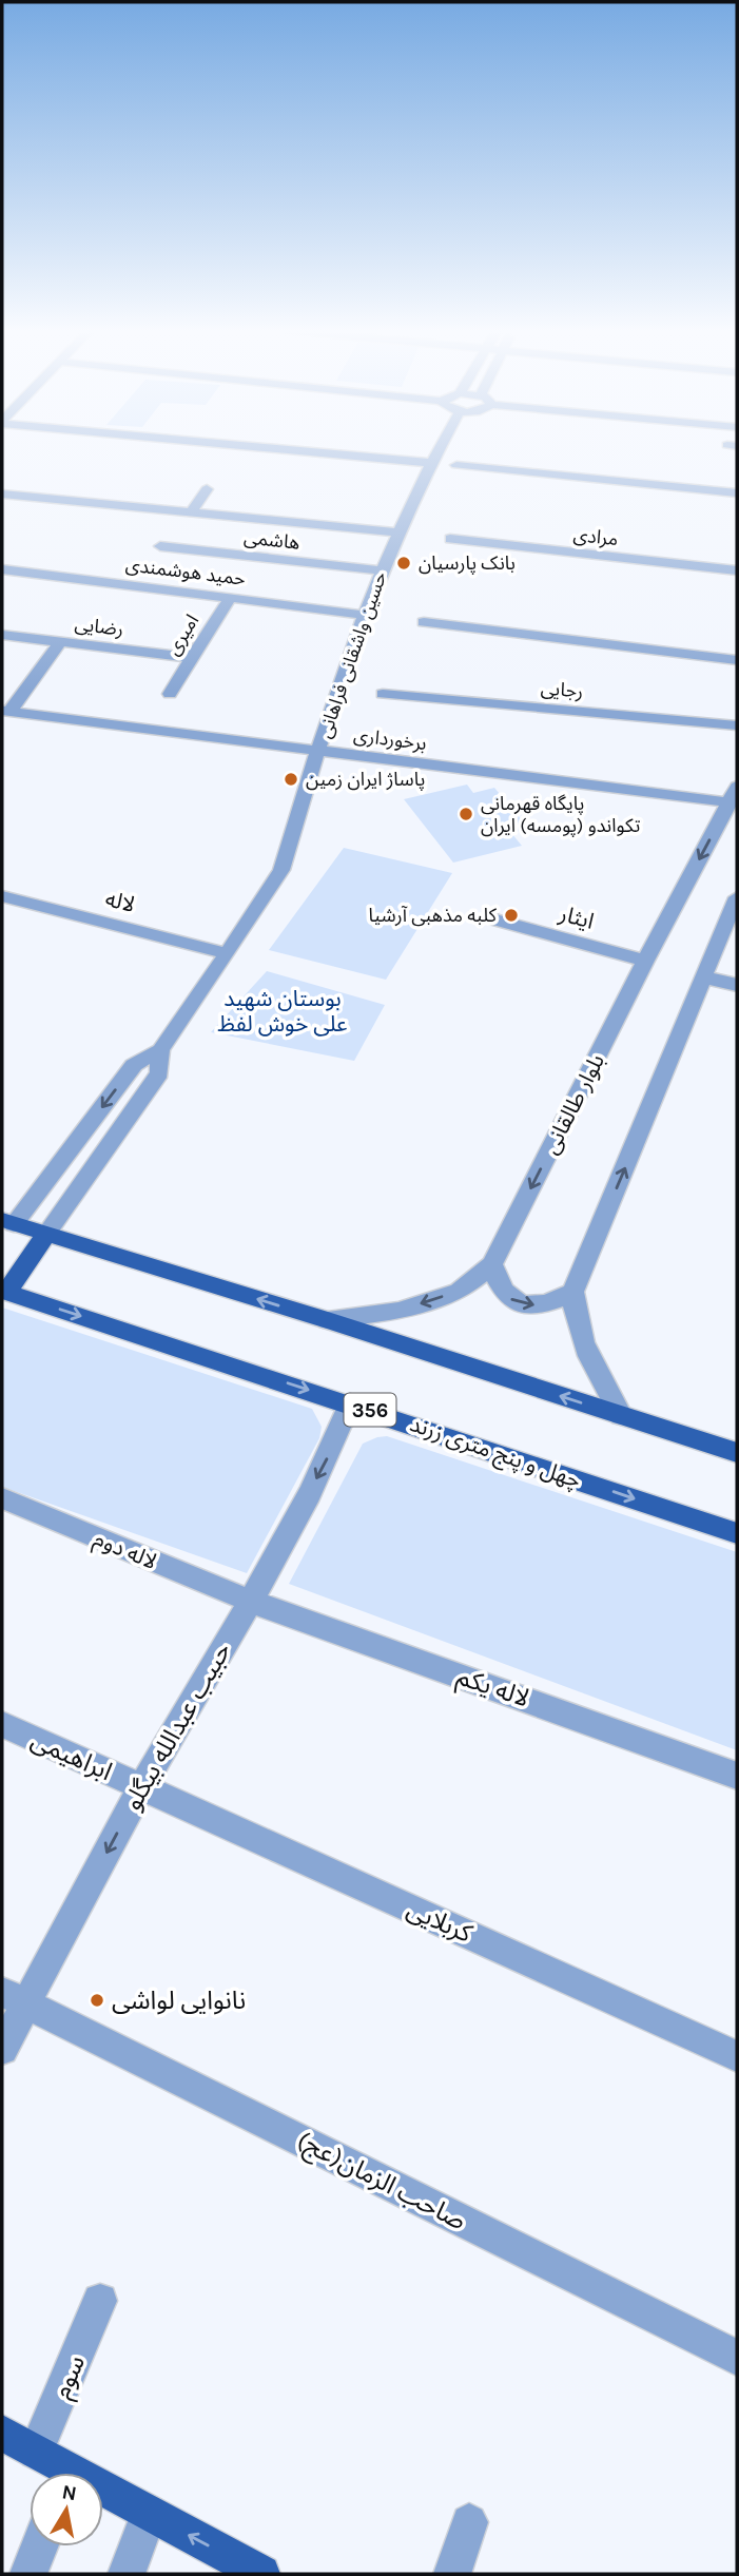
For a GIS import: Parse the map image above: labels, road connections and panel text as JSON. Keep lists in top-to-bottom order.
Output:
{
  "streets": {
    "main road": ["356", "چهل و پنج متری زرند"],
    "street": [
      "مرادی",
      "هاشمی",
      "حمید هوشمندی",
      "رضایی",
      "امیری",
      "حسین واشقانی فراهانی",
      "رجایی",
      "برخورداری",
      "لاله",
      "ایثار",
      "بلوار طالقانی",
      "لاله دوم",
      "لاله یکم",
      "حبیب عبدالله بیگلو",
      "ابراهیمی",
      "کربلایی",
      "صاحب الزمان(عج)",
      "سوم"
    ]
  },
  "crossings": [
    ["هاشمی", "حسین واشقانی فراهانی"],
    ["حمید هوشمندی", "امیری"],
    ["حمید هوشمندی", "حسین واشقانی فراهانی"],
    ["رضایی", "امیری"],
    ["حسین واشقانی فراهانی", "برخورداری"],
    ["حسین واشقانی فراهانی", "لاله"],
    ["برخورداری", "بلوار طالقانی"],
    ["ایثار", "بلوار طالقانی"],
    ["چهل و پنج متری زرند", "حبیب عبدالله بیگلو"],
    ["لاله دوم", "لاله یکم"],
    ["لاله دوم", "حبیب عبدالله بیگلو"],
    ["لاله یکم", "حبیب عبدالله بیگلو"],
    ["حبیب عبدالله بیگلو", "ابراهیمی"],
    ["حبیب عبدالله بیگلو", "کربلایی"],
    ["حبیب عبدالله بیگلو", "صاحب الزمان(عج)"],
    ["ابراهیمی", "کربلایی"]
  ],
  "one_way": ["حبیب عبدالله بیگلو"],
  "parks": ["بوستان شهید علی خوش لفظ"],
  "places": [
    "بانک پارسیان",
    "پاساژ ایران زمین",
    "پایگاه قهرمانی تکواندو (پومسه) ایران",
    "کلبه مذهبی آرشیا",
    "نانوایی لواشی"
  ],
  "north": "top"
}
